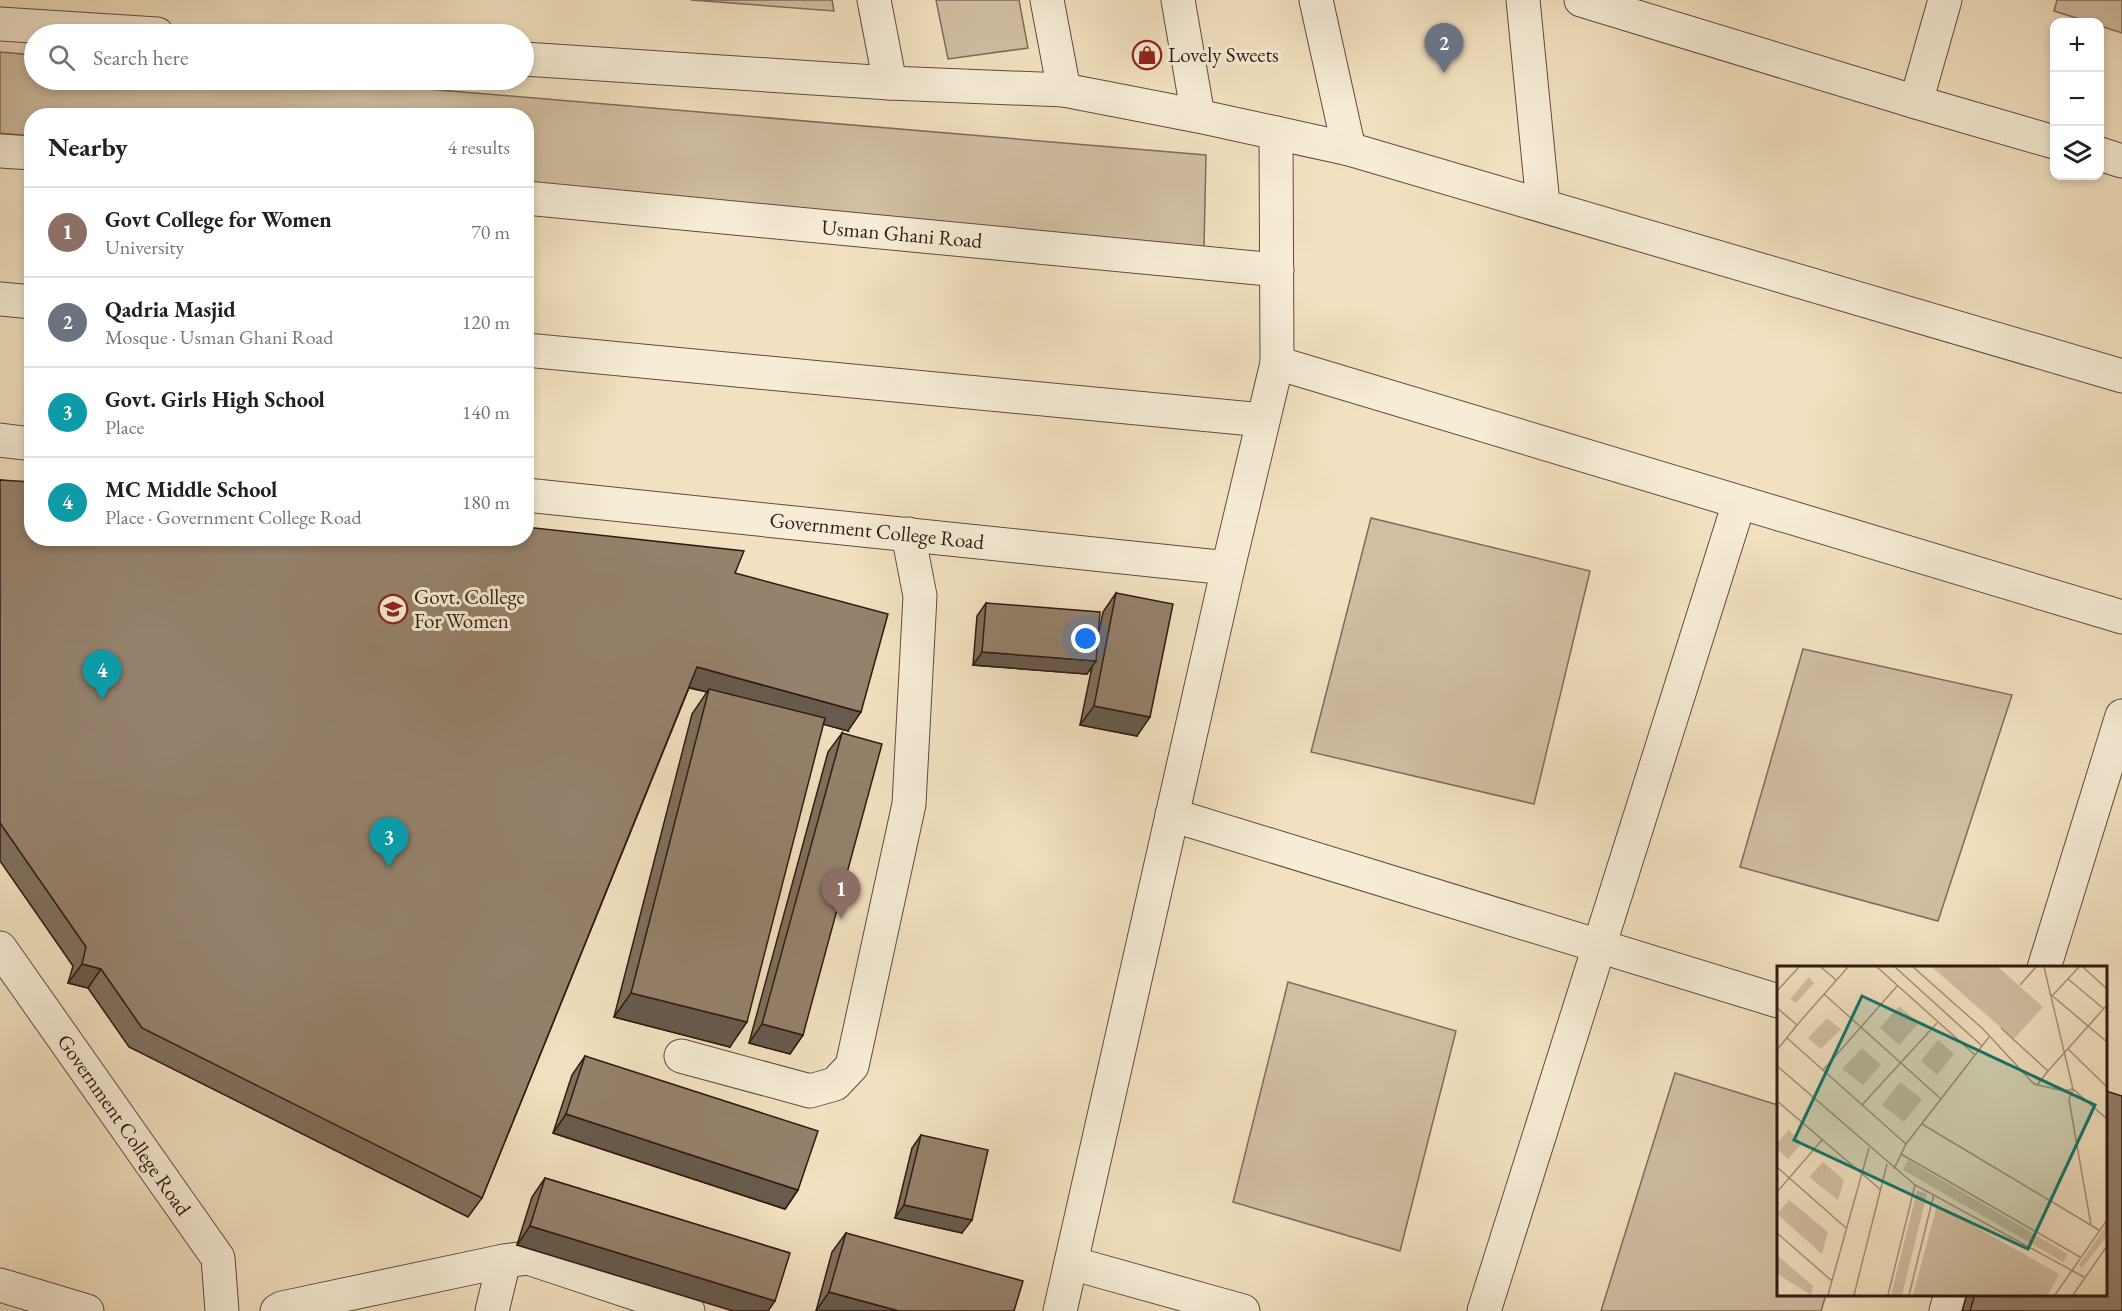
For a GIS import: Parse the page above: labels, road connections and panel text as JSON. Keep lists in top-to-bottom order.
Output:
{
  "streets": {
    "street": ["Usman Ghani Road", "Government College Road"]
  },
  "places": {
    "shop": ["Lovely Sweets"],
    "school or university": ["Govt. College For Women"]
  },
  "page": {
    "map_buttons": ["+", "−"],
    "pins": [
      "2",
      "4",
      "3",
      "1"
    ],
    "search": "Search here",
    "heading": ["Nearby", "4 results"],
    "list": [
      {
        "mark": "1",
        "name": "Govt College for Women",
        "note": "University",
        "value": "70 m"
      },
      {
        "mark": "2",
        "name": "Qadria Masjid",
        "note": "Mosque · Usman Ghani Road",
        "value": "120 m"
      },
      {
        "mark": "3",
        "name": "Govt. Girls High School",
        "note": "Place",
        "value": "140 m"
      },
      {
        "mark": "4",
        "name": "MC Middle School",
        "note": "Place · Government College Road",
        "value": "180 m"
      }
    ]
  }
}
